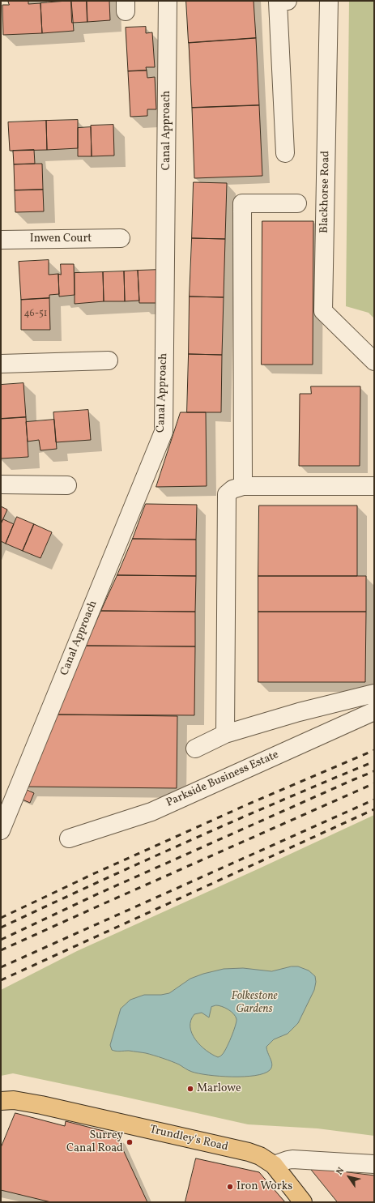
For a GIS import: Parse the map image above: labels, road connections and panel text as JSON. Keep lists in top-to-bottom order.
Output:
{
  "streets": {
    "main road": ["Trundley's Road"],
    "street": [
      "Canal Approach",
      "Blackhorse Road",
      "Inwen Court",
      "Parkside Business Estate"
    ]
  },
  "parks": ["Folkestone Gardens"],
  "places": ["Marlowe", "Surrey Canal Road", "Iron Works"],
  "house_numbers": ["46-51"],
  "north": "top left"
}
